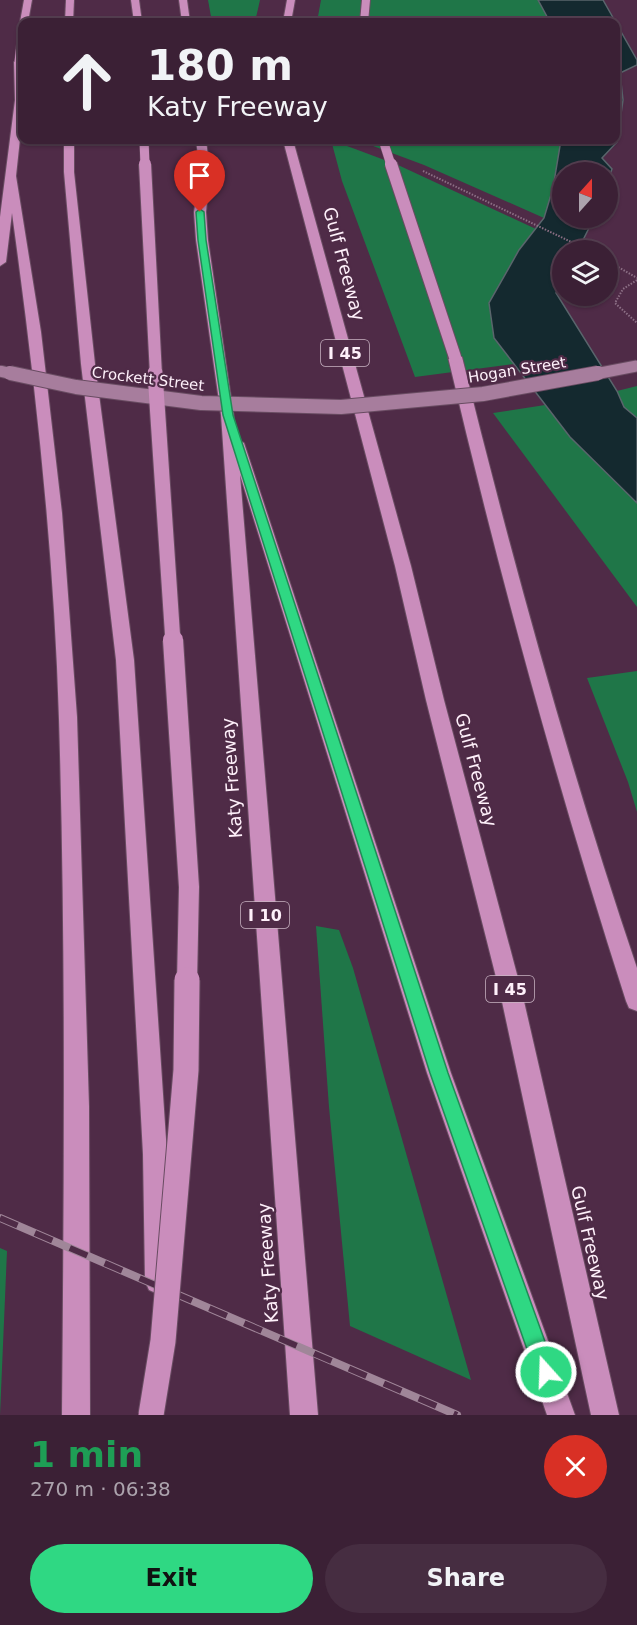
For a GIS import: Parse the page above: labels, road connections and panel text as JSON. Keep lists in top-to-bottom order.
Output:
{
  "streets": {
    "highway": [
      "Gulf Freeway",
      "I 45",
      "Katy Freeway",
      "I 10"
    ],
    "main road": ["Hogan Street", "Crockett Street"]
  },
  "crossings": [
    ["Hogan Street", "Crockett Street"]
  ],
  "north": "top",
  "page": {
    "turn": ["180 m", "Katy Freeway"],
    "heading": ["1 min", "270 m · 06:38"],
    "buttons": ["Exit", "Share"]
  }
}
